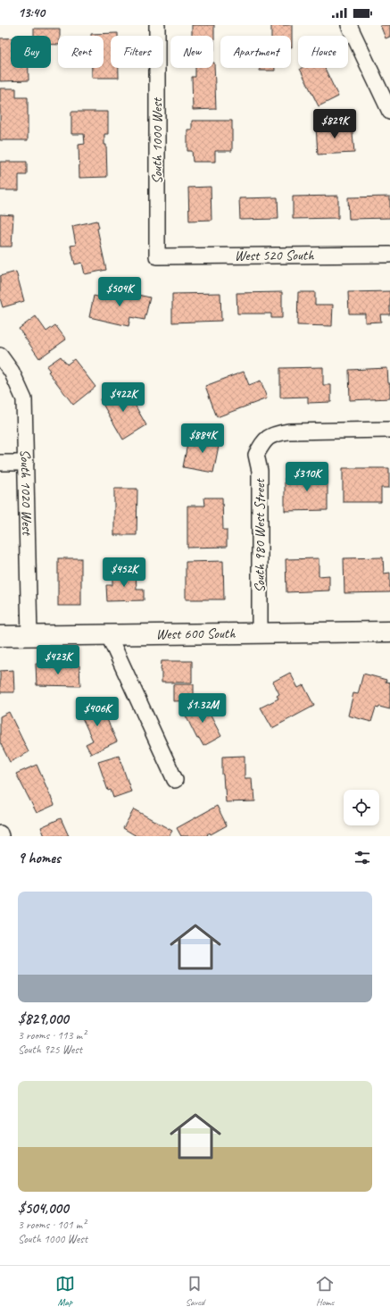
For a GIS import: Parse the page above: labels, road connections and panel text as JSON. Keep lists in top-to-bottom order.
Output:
{
  "streets": {
    "street": [
      "South 1000 West",
      "West 520 South",
      "South 1020 West",
      "South 980 West Street",
      "West 600 South"
    ]
  },
  "crossings": [
    ["South 1000 West", "West 520 South"],
    ["South 1020 West", "West 600 South"],
    ["South 980 West Street", "West 600 South"]
  ],
  "page": {
    "status": "13:40",
    "chip": [
      "Buy",
      "Rent",
      "Filters",
      "New",
      "Apartment",
      "House"
    ],
    "price": [
      "$829K",
      "$504K",
      "$422K",
      "$884K",
      "$310K",
      "$452K",
      "$423K",
      "$1.32M",
      "$406K"
    ],
    "heading": "9 homes",
    "list": [
      {
        "name": "$829,000",
        "note": "3 rooms · 113 m² · South 925 West"
      },
      {
        "name": "$504,000",
        "note": "3 rooms · 101 m² · South 1000 West"
      }
    ],
    "tabs": ["Map", "Saved", "Home"]
  }
}
